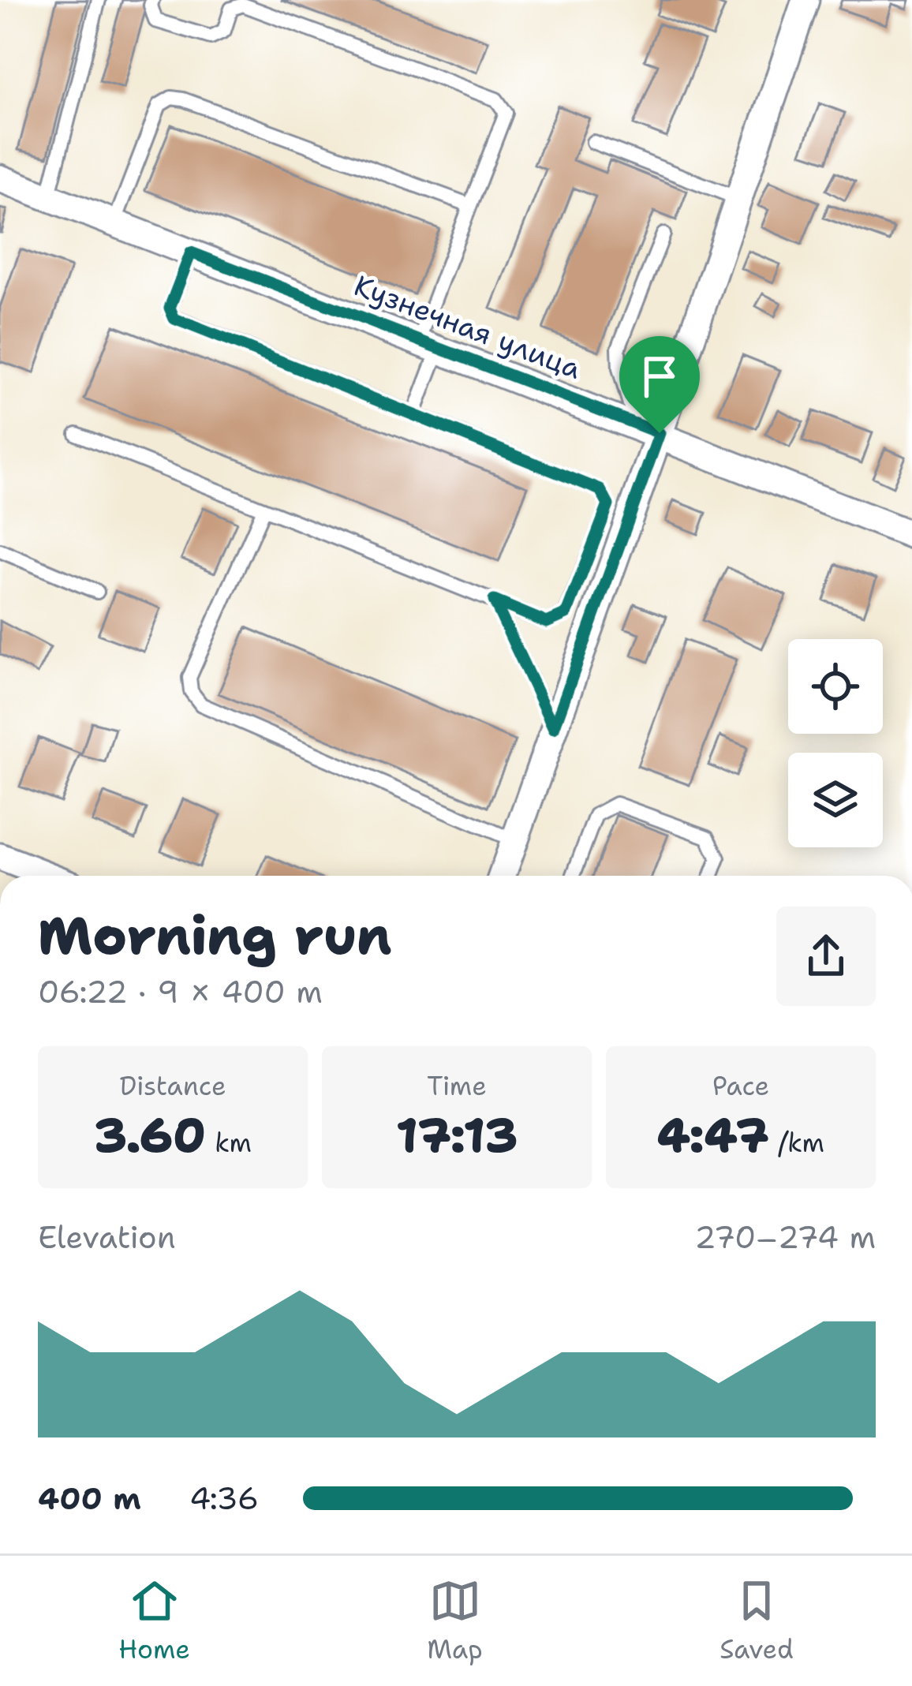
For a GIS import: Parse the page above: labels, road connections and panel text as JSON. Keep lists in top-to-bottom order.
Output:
{
  "streets": {
    "street": ["Кузнечная улица"]
  },
  "page": {
    "heading": ["Morning run", "06:22 · 9 × 400 m"],
    "stats": [
      ["Distance", "3.60 km"],
      ["Time", "17:13"],
      ["Pace", "4:47 /km"]
    ],
    "chart": ["Elevation", "270–274 m"],
    "list": [
      {
        "name": "400 m",
        "note": "4:36"
      }
    ],
    "tabs": ["Home", "Map", "Saved"]
  }
}
